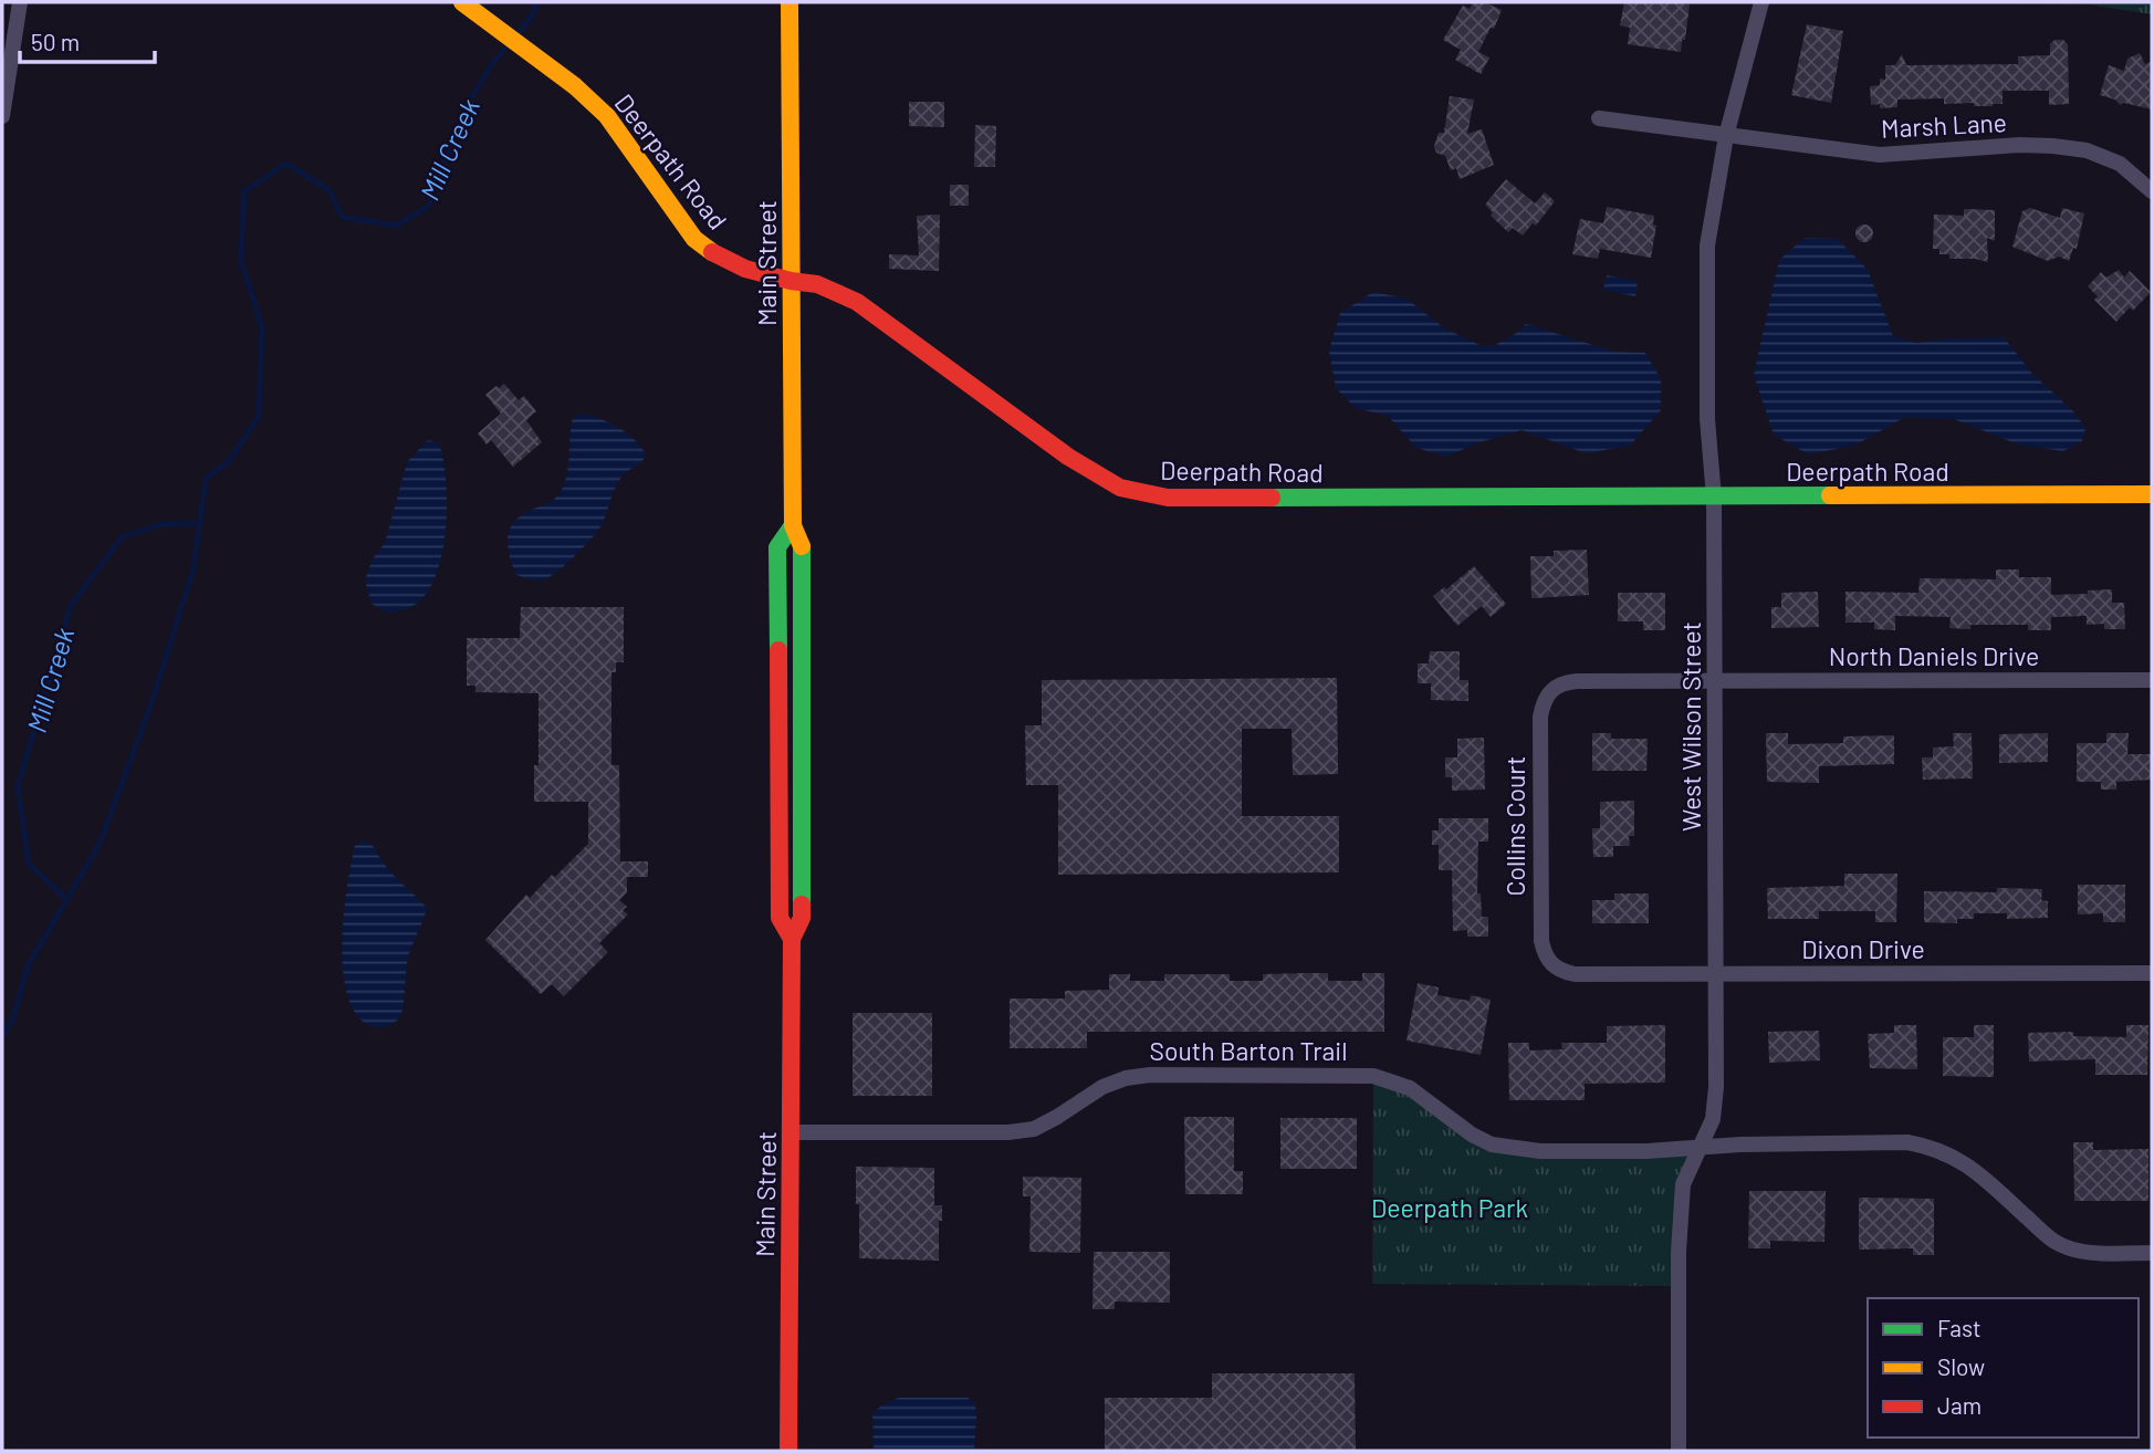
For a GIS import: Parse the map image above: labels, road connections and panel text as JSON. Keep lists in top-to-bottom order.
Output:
{
  "streets": {
    "street": [
      "Marsh Lane",
      "Deerpath Road",
      "Main Street",
      "North Daniels Drive",
      "West Wilson Street",
      "Collins Court",
      "Dixon Drive",
      "South Barton Trail"
    ]
  },
  "crossings": [
    ["Marsh Lane", "West Wilson Street"],
    ["Deerpath Road", "Main Street"],
    ["Deerpath Road", "West Wilson Street"],
    ["Main Street", "South Barton Trail"],
    ["North Daniels Drive", "West Wilson Street"],
    ["North Daniels Drive", "Collins Court"],
    ["West Wilson Street", "Dixon Drive"],
    ["West Wilson Street", "South Barton Trail"],
    ["Collins Court", "Dixon Drive"]
  ],
  "water": ["Mill Creek"],
  "parks": ["Deerpath Park"],
  "legend": ["Fast", "Slow", "Jam"],
  "scale_bar": "50 m"
}
